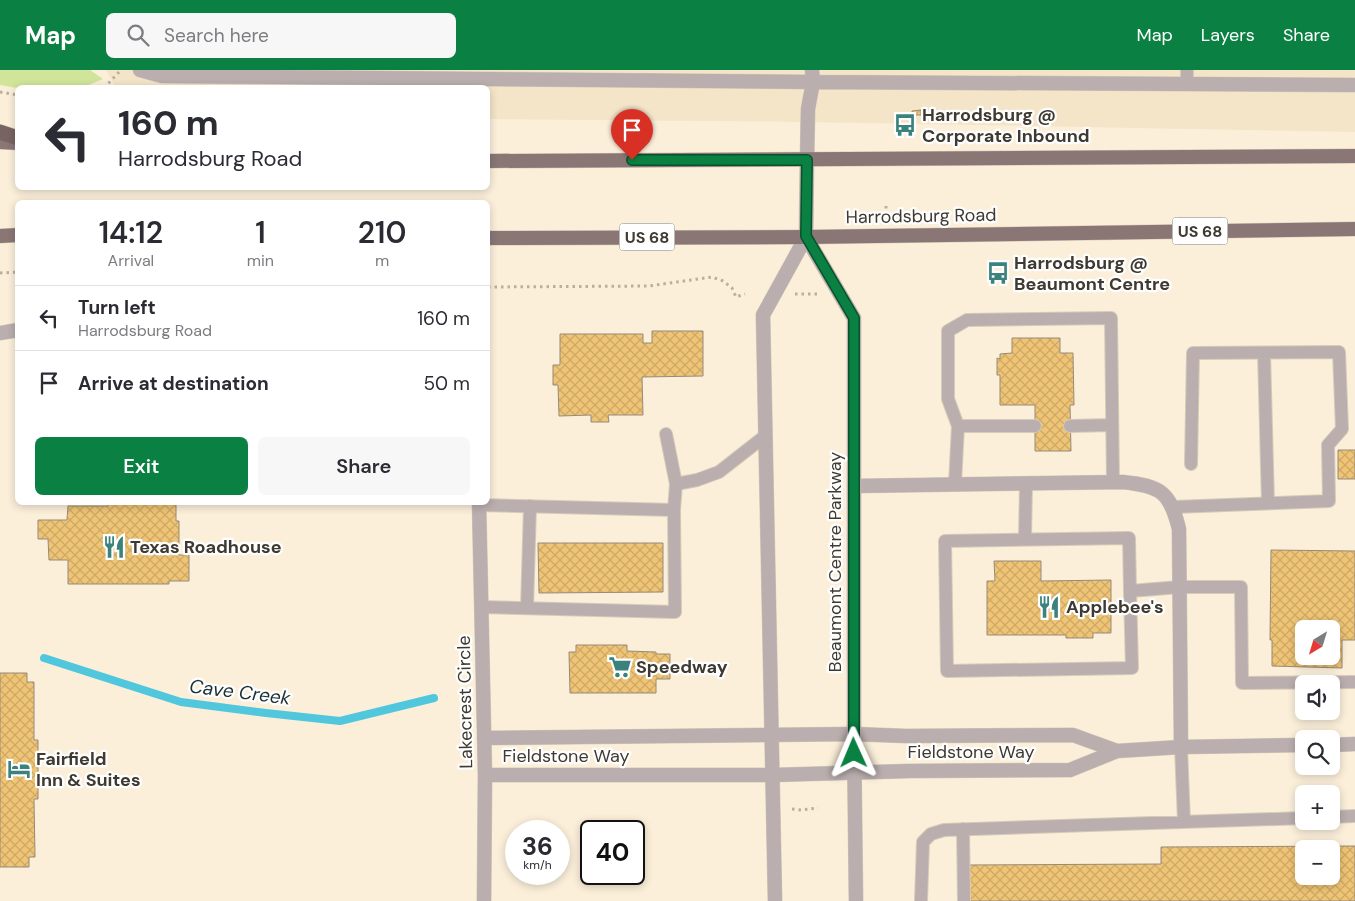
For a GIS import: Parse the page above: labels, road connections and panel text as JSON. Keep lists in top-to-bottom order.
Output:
{
  "streets": {
    "main road": ["Harrodsburg Road", "US 68"],
    "street": ["Beaumont Centre Parkway", "Lakecrest Circle", "Fieldstone Way"]
  },
  "crossings": [
    ["Harrodsburg Road", "Beaumont Centre Parkway"],
    ["Beaumont Centre Parkway", "Fieldstone Way"],
    ["Lakecrest Circle", "Fieldstone Way"]
  ],
  "water": ["Cave Creek"],
  "places": {
    "bus stop": ["Harrodsburg @ Corporate Inbound", "Harrodsburg @ Beaumont Centre"],
    "restaurant": ["Texas Roadhouse", "Applebee's"],
    "supermarket": ["Speedway"],
    "hotel": ["Fairfield Inn & Suites"]
  },
  "north": "bottom left",
  "page": {
    "header": "Map",
    "search": "Search here",
    "nav": ["Map", "Layers", "Share"],
    "turn": ["160 m", "Harrodsburg Road"],
    "eta": [
      "14:12",
      "Arrival",
      "1",
      "min",
      "210",
      "m"
    ],
    "list": [
      {
        "name": "Turn left",
        "note": "Harrodsburg Road",
        "value": "160 m"
      },
      {
        "name": "Arrive at destination",
        "value": "50 m"
      }
    ],
    "buttons": ["Exit", "Share"],
    "map_buttons": ["+", "−"],
    "speed": "36 km/h",
    "limit": "40"
  }
}
